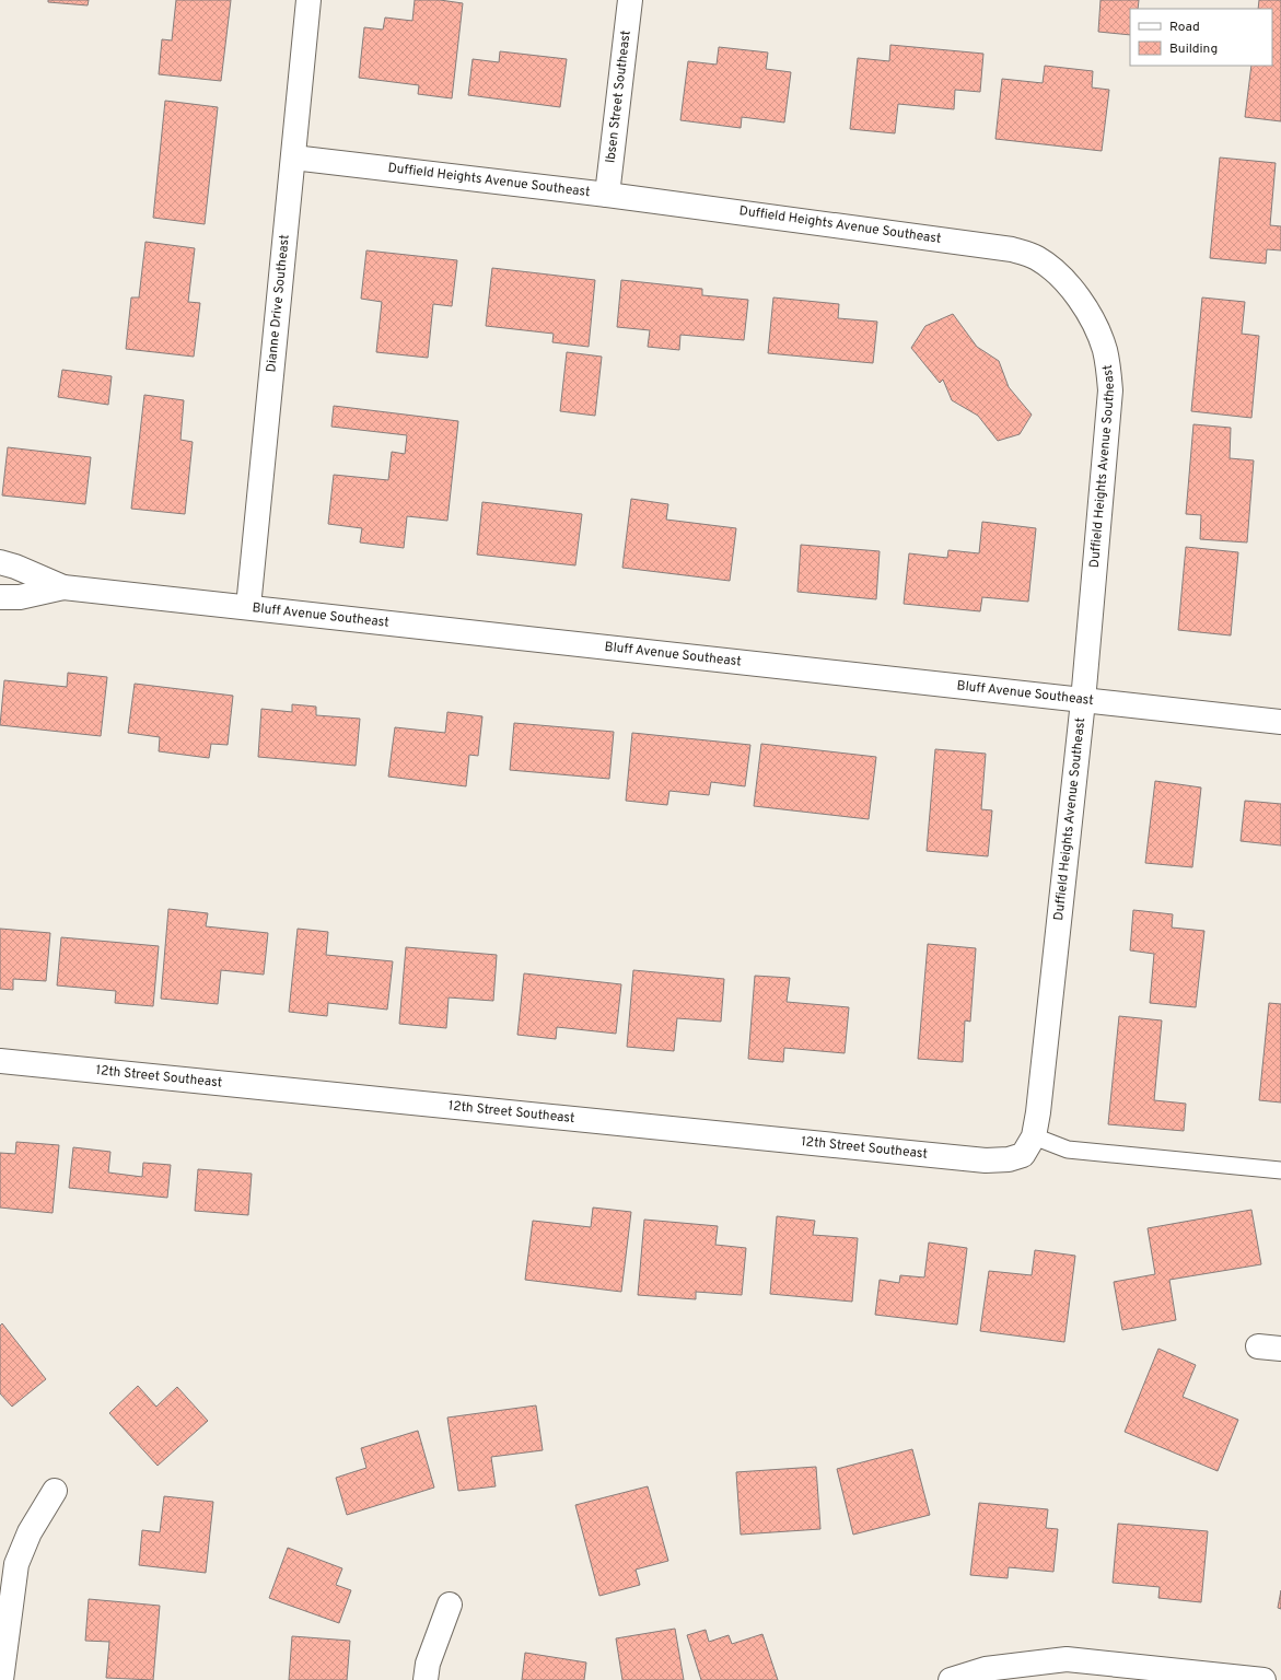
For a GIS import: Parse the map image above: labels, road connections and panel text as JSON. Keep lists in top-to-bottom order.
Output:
{
  "streets": {
    "street": [
      "Ibsen Street Southeast",
      "Duffield Heights Avenue Southeast",
      "Dianne Drive Southeast",
      "Bluff Avenue Southeast",
      "12th Street Southeast"
    ]
  },
  "crossings": [
    ["Ibsen Street Southeast", "Duffield Heights Avenue Southeast"],
    ["Duffield Heights Avenue Southeast", "Dianne Drive Southeast"],
    ["Duffield Heights Avenue Southeast", "Bluff Avenue Southeast"],
    ["Duffield Heights Avenue Southeast", "12th Street Southeast"],
    ["Dianne Drive Southeast", "Bluff Avenue Southeast"]
  ],
  "legend": ["Road", "Building"]
}
